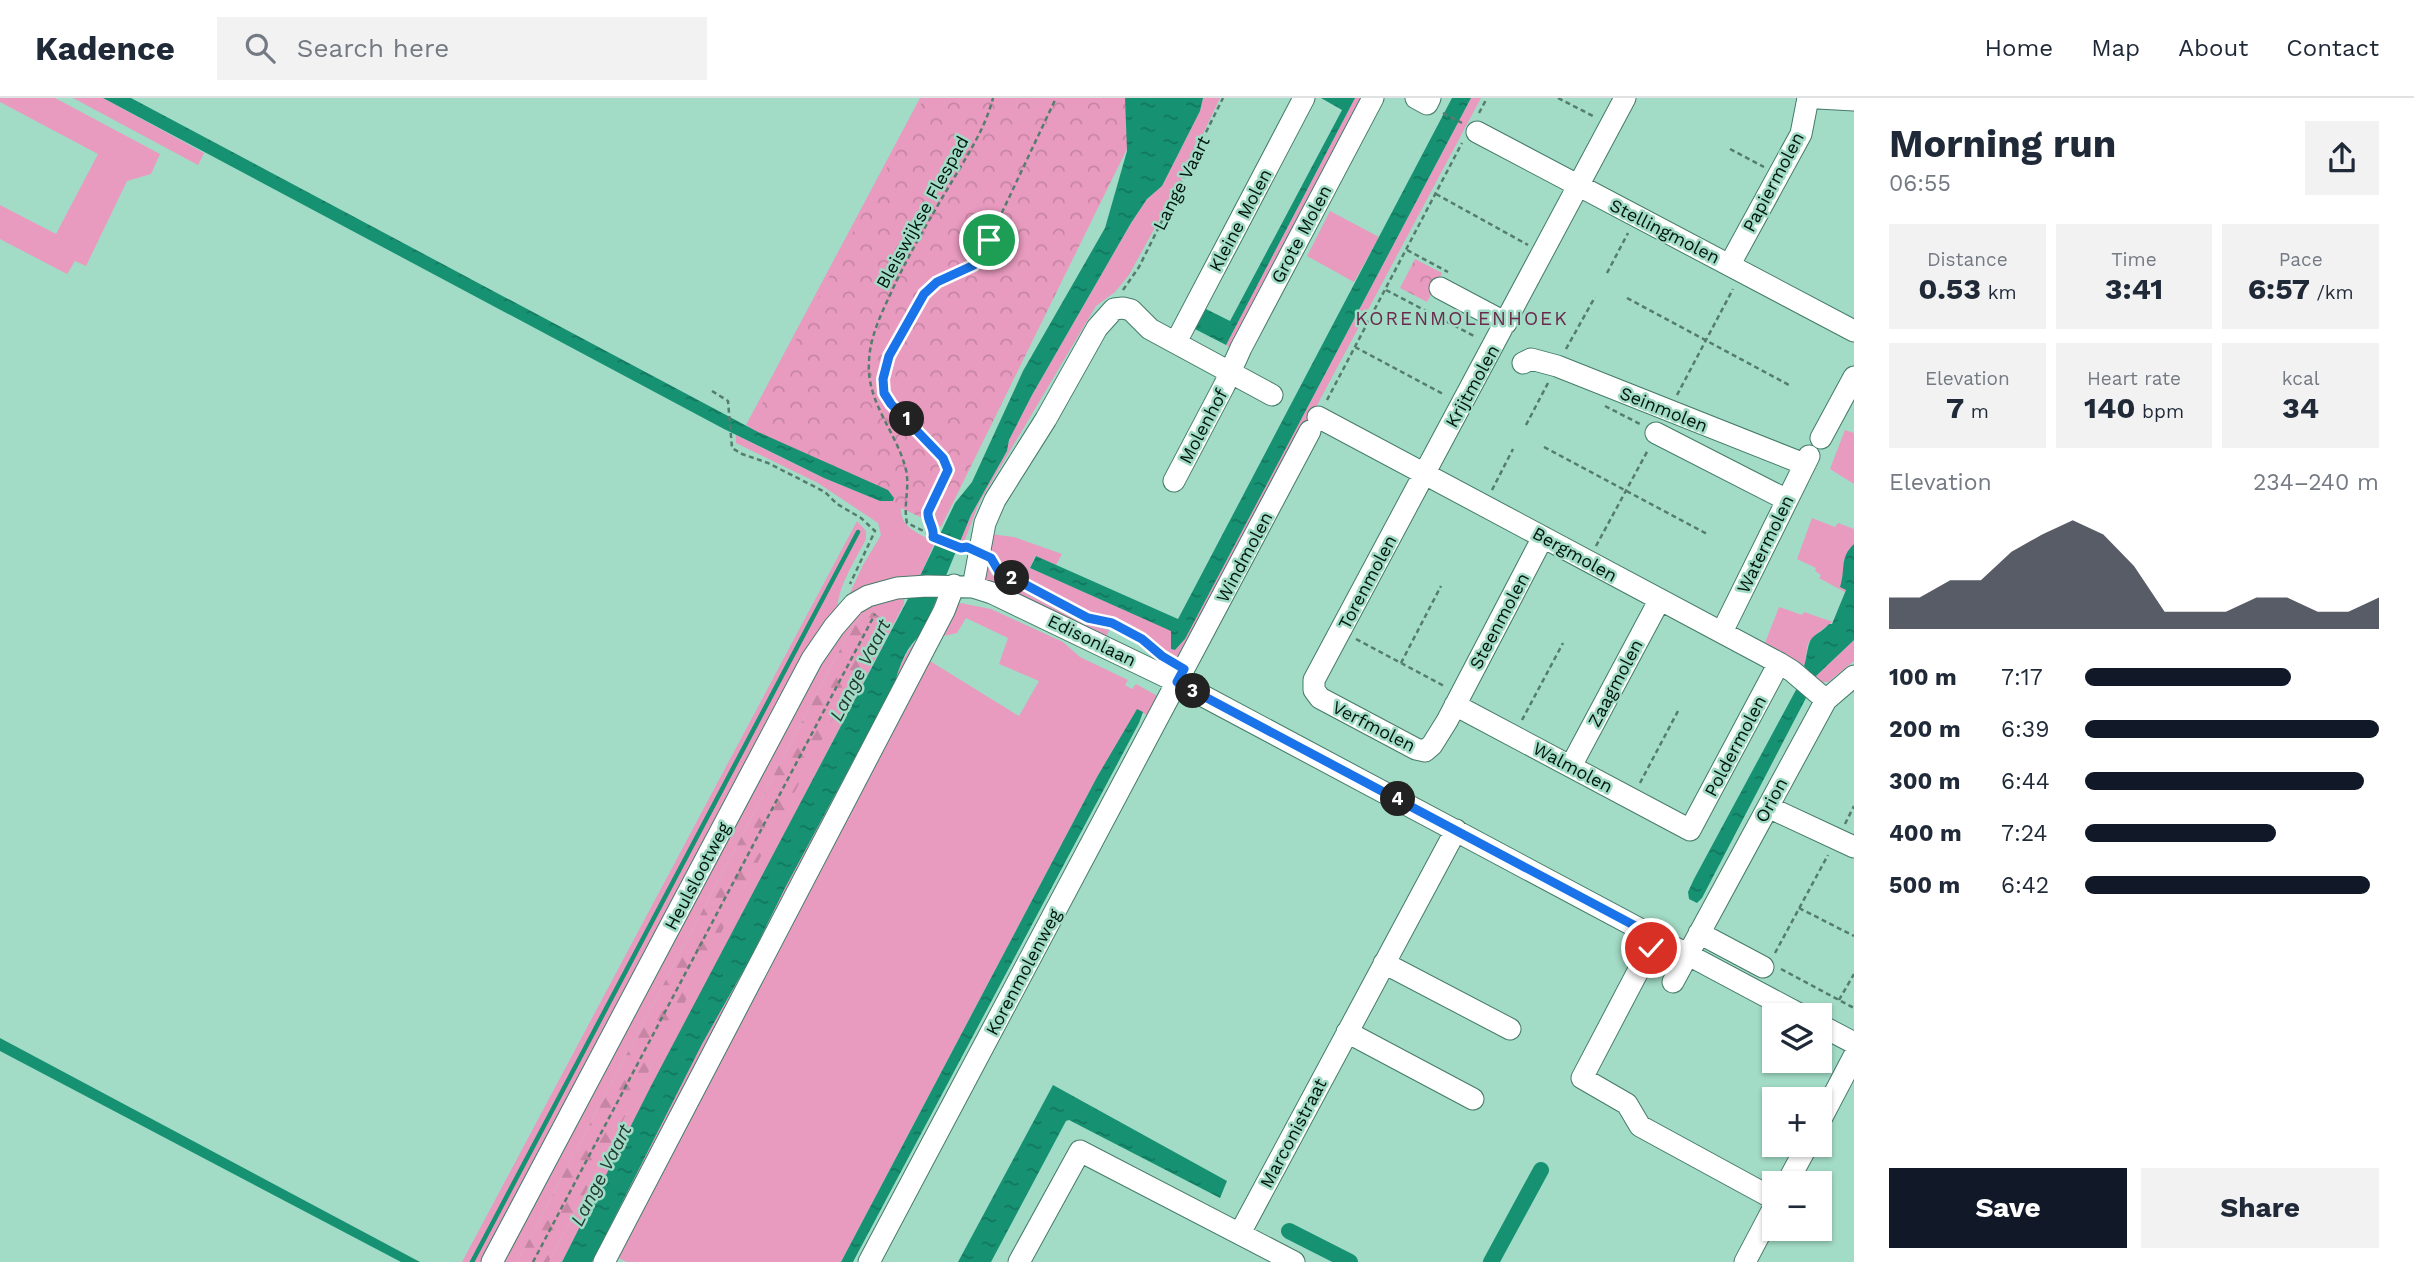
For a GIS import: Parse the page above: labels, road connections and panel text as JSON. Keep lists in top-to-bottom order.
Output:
{
  "streets": {
    "street": [
      "Papiermolen",
      "Kleine Molen",
      "Stellingmolen",
      "Grote Molen",
      "Krijtmolen",
      "Seinmolen",
      "Molenhof",
      "Watermolen",
      "Bergmolen",
      "Windmolen",
      "Torenmolen",
      "Steenmolen",
      "Edisonlaan",
      "Zaagmolen",
      "Verfmolen",
      "Poldermolen",
      "Walmolen",
      "Orion",
      "Heulslootweg",
      "Korenmolenweg",
      "Marconistraat"
    ],
    "path": ["Lange Vaart", "Bleiswijkse Flespad"]
  },
  "crossings": [
    ["Papiermolen", "Stellingmolen"],
    ["Stellingmolen", "Krijtmolen"],
    ["Grote Molen", "Molenhof"],
    ["Krijtmolen", "Bergmolen"],
    ["Krijtmolen", "Torenmolen"],
    ["Seinmolen", "Watermolen"],
    ["Watermolen", "Bergmolen"],
    ["Bergmolen", "Windmolen"],
    ["Bergmolen", "Torenmolen"],
    ["Bergmolen", "Steenmolen"],
    ["Bergmolen", "Zaagmolen"],
    ["Bergmolen", "Poldermolen"],
    ["Bergmolen", "Orion"],
    ["Windmolen", "Edisonlaan"],
    ["Windmolen", "Korenmolenweg"],
    ["Torenmolen", "Verfmolen"],
    ["Steenmolen", "Verfmolen"],
    ["Steenmolen", "Walmolen"],
    ["Edisonlaan", "Orion"],
    ["Edisonlaan", "Heulslootweg"],
    ["Edisonlaan", "Korenmolenweg"],
    ["Edisonlaan", "Marconistraat"],
    ["Zaagmolen", "Walmolen"],
    ["Verfmolen", "Walmolen"],
    ["Poldermolen", "Walmolen"]
  ],
  "districts": ["KORENMOLENHOEK"],
  "water": ["Lange Vaart"],
  "page": {
    "header": "Kadence",
    "search": "Search here",
    "nav": [
      "Home",
      "Map",
      "About",
      "Contact"
    ],
    "heading": ["Morning run", "06:55"],
    "stats": [
      ["Distance", "0.53 km"],
      ["Time", "3:41"],
      ["Pace", "6:57 /km"],
      ["Elevation", "7 m"],
      ["Heart rate", "140 bpm"],
      ["kcal", "34"]
    ],
    "pins": [
      "1",
      "2",
      "3",
      "4"
    ],
    "chart": ["Elevation", "234–240 m"],
    "list": [
      {
        "name": "100 m",
        "note": "7:17"
      },
      {
        "name": "200 m",
        "note": "6:39"
      },
      {
        "name": "300 m",
        "note": "6:44"
      },
      {
        "name": "400 m",
        "note": "7:24"
      },
      {
        "name": "500 m",
        "note": "6:42"
      }
    ],
    "map_buttons": ["+", "−"],
    "buttons": ["Save", "Share"]
  }
}
